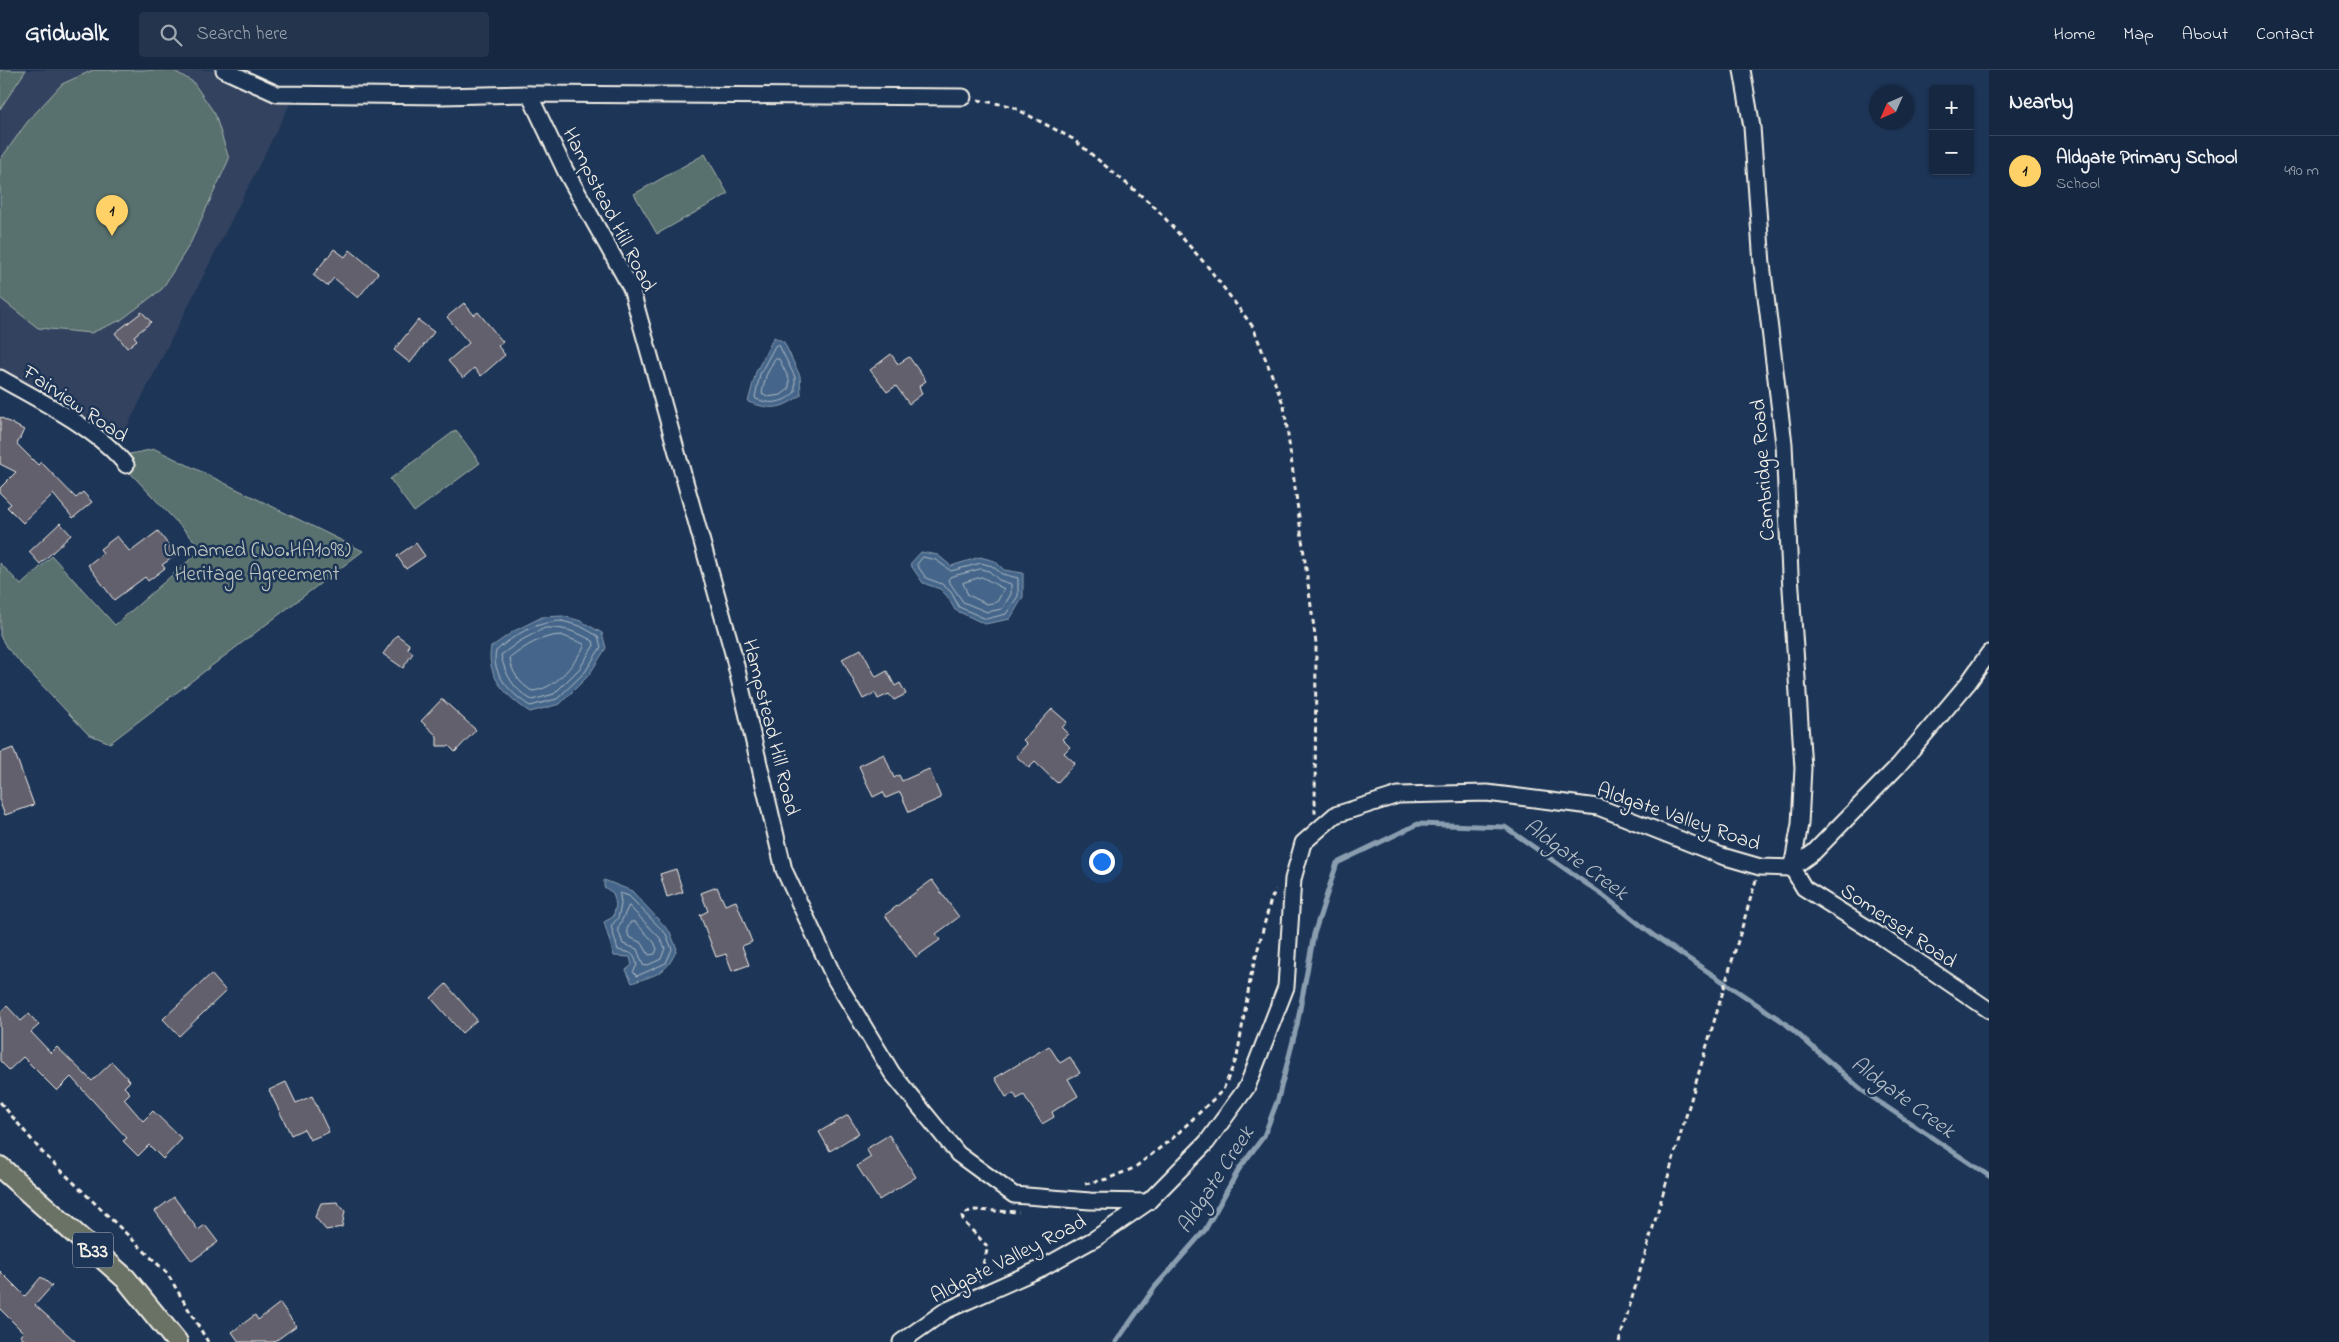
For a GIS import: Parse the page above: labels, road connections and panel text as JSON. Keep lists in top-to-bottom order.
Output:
{
  "streets": {
    "main road": ["B33"],
    "street": [
      "Hampstead Hill Road",
      "Fairview Road",
      "Cambridge Road",
      "Aldgate Valley Road",
      "Somerset Road"
    ]
  },
  "crossings": [
    ["Hampstead Hill Road", "Aldgate Valley Road"],
    ["Cambridge Road", "Aldgate Valley Road"],
    ["Cambridge Road", "Somerset Road"],
    ["Aldgate Valley Road", "Somerset Road"]
  ],
  "water": ["Aldgate Creek"],
  "parks": ["Unnamed (No.HA1098) Heritage Agreement"],
  "north": "bottom left",
  "page": {
    "header": "Gridwalk",
    "search": "Search here",
    "nav": [
      "Home",
      "Map",
      "About",
      "Contact"
    ],
    "heading": "Nearby",
    "map_buttons": ["+", "−"],
    "list": [
      {
        "mark": "1",
        "name": "Aldgate Primary School",
        "note": "School",
        "value": "490 m"
      }
    ],
    "pins": "1"
  }
}
